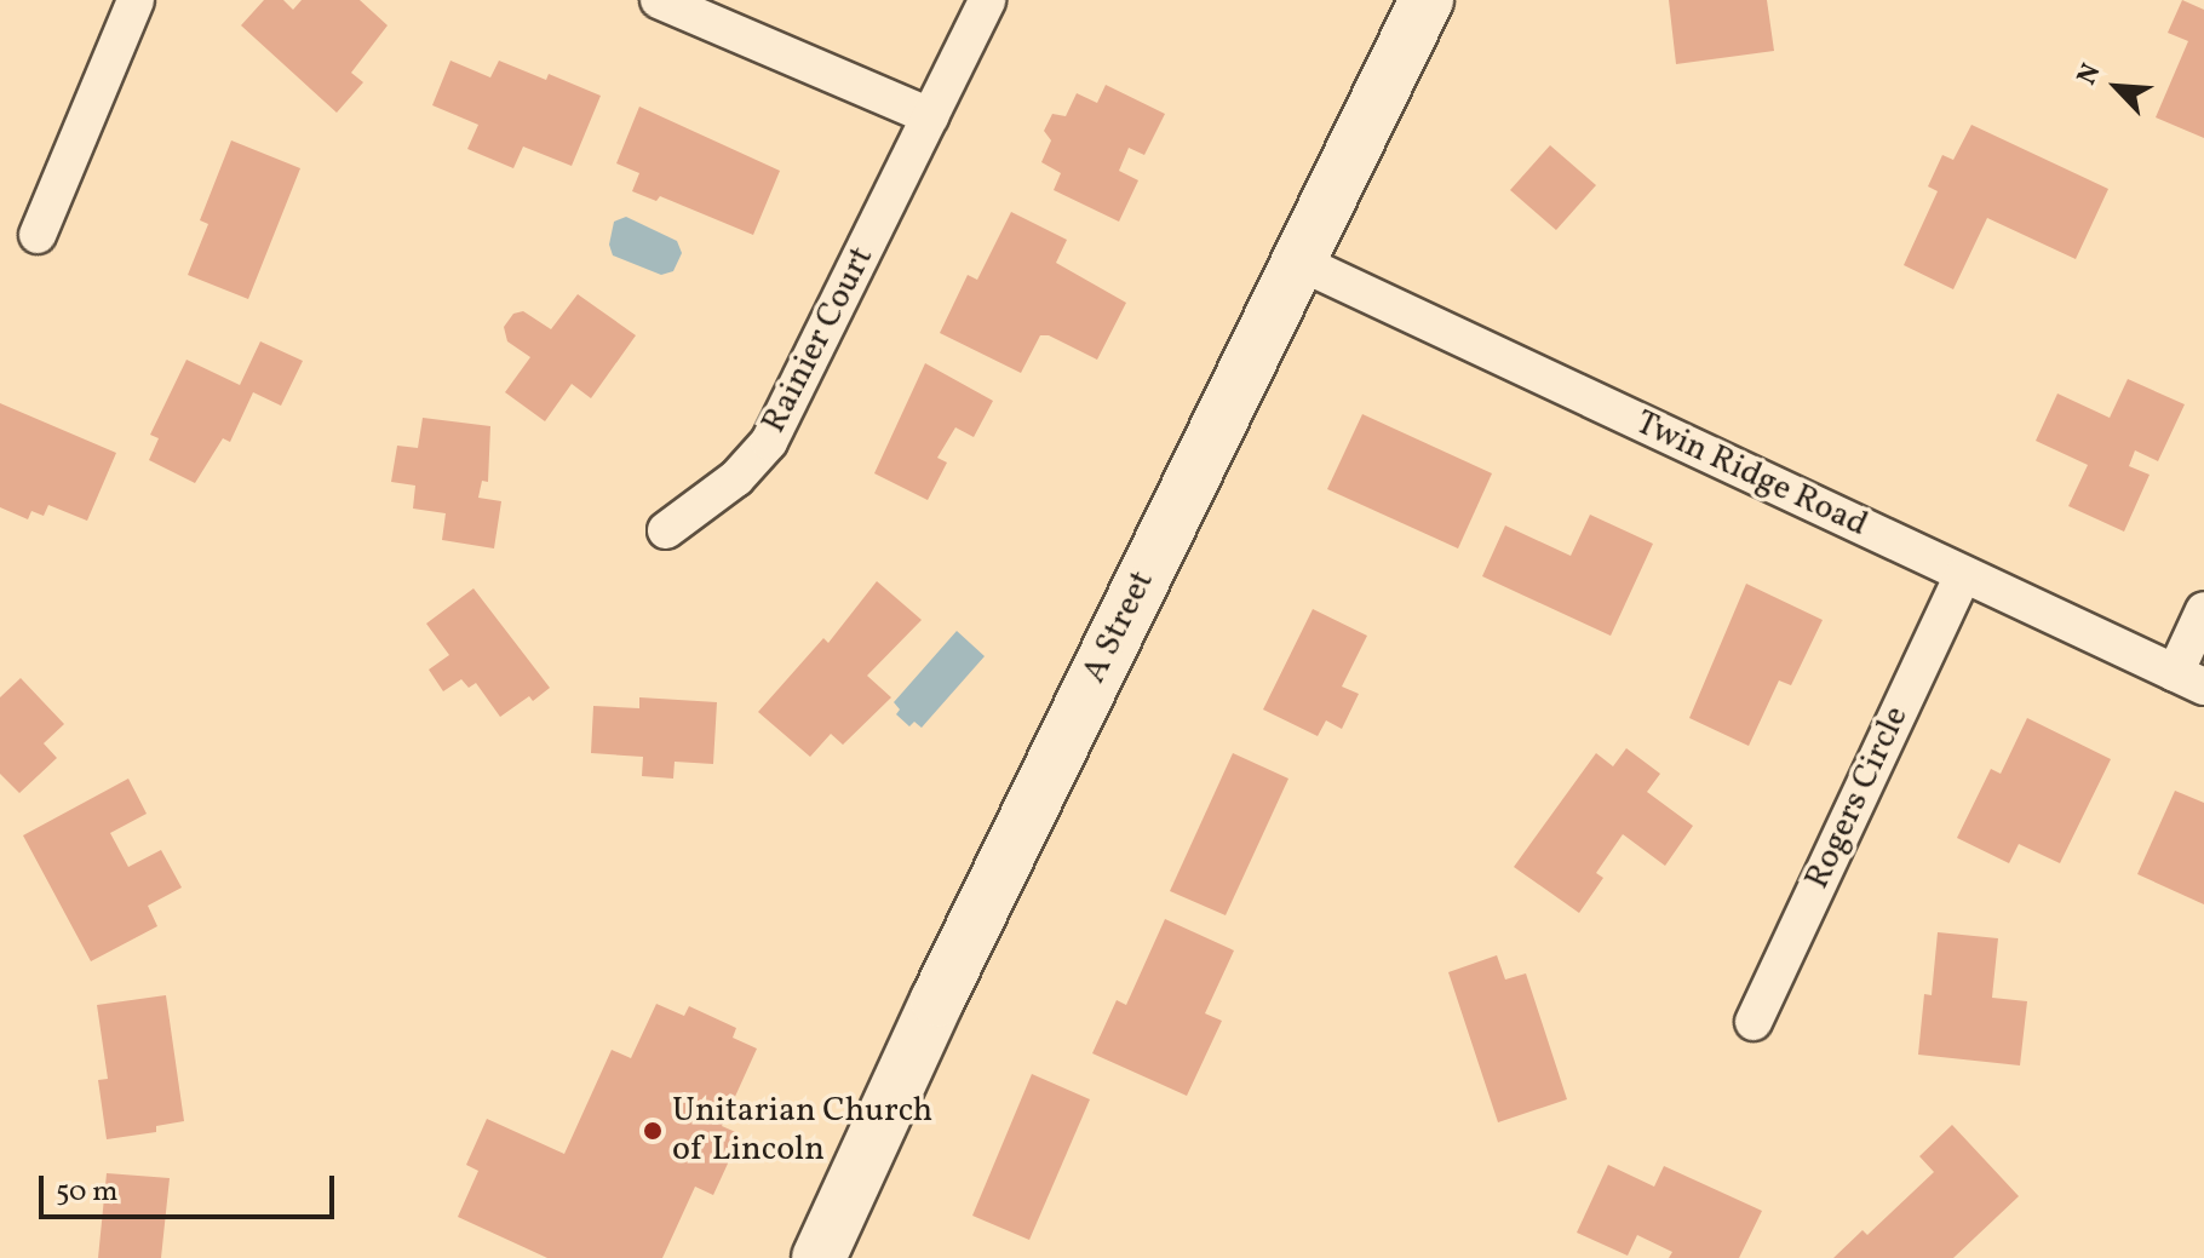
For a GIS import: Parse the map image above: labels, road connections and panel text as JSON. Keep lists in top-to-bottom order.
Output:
{
  "streets": {
    "main road": ["A Street"],
    "street": ["Rainier Court", "Twin Ridge Road", "Rogers Circle"]
  },
  "crossings": [
    ["Twin Ridge Road", "A Street"],
    ["Twin Ridge Road", "Rogers Circle"]
  ],
  "places": ["Unitarian Church of Lincoln"],
  "scale_bar": "50 m",
  "north": "top left"
}
